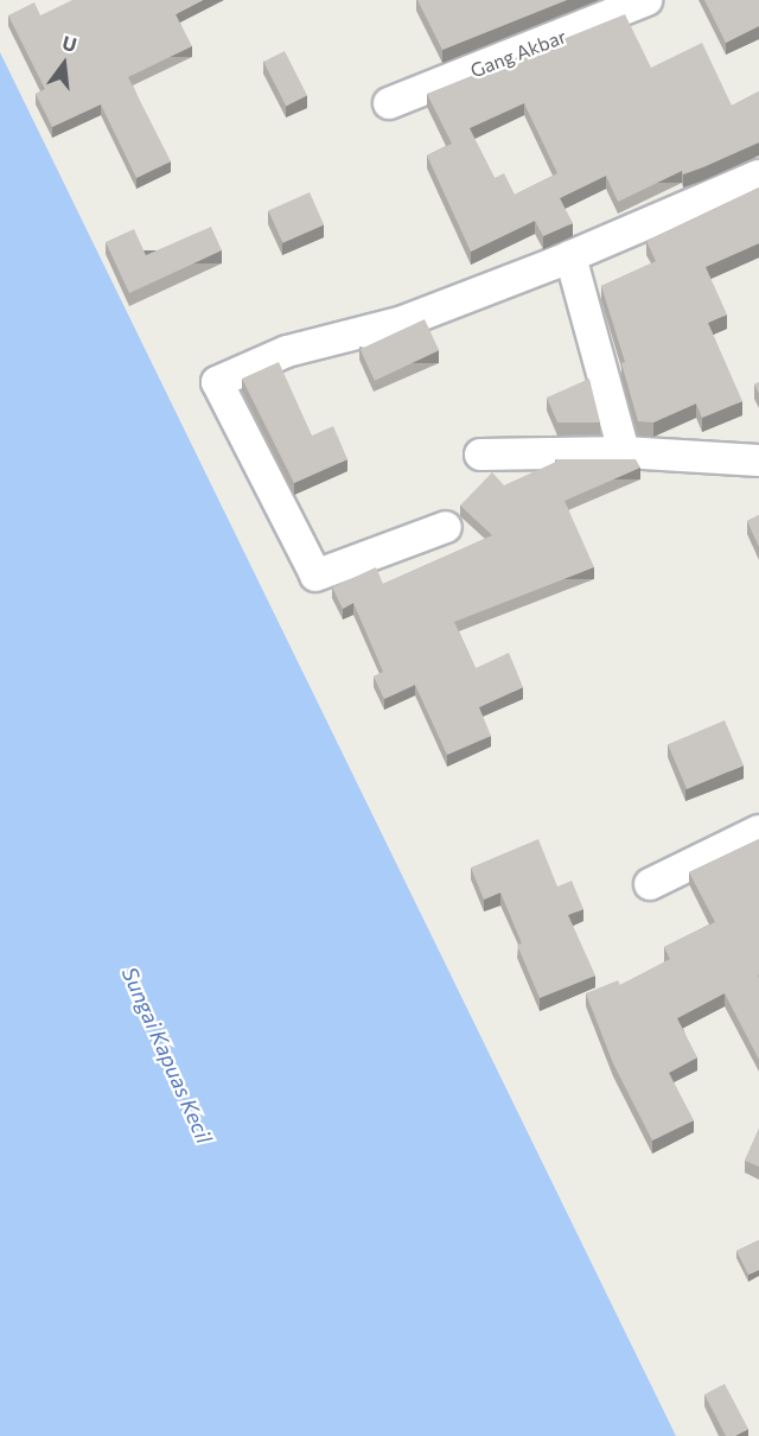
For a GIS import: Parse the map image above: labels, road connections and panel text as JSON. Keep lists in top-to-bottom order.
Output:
{
  "streets": {
    "street": ["Gang Akbar"]
  },
  "water": ["Sungai Kapuas Kecil"],
  "north": "top"
}
